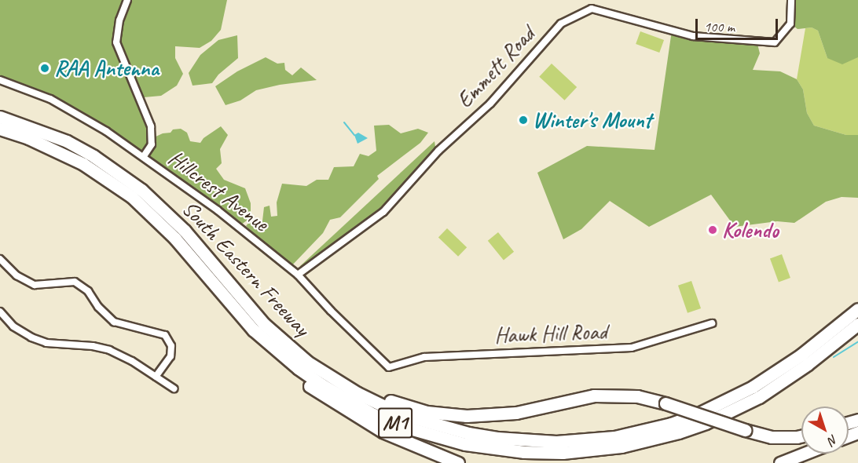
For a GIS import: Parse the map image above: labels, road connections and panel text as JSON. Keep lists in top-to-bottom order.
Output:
{
  "streets": {
    "highway": ["South Eastern Freeway", "M1"],
    "street": ["Emmett Road", "Hillcrest Avenue", "Hawk Hill Road"]
  },
  "crossings": [
    ["Emmett Road", "Hillcrest Avenue"],
    ["Hillcrest Avenue", "Hawk Hill Road"],
    ["South Eastern Freeway", "M1"]
  ],
  "places": ["RAA Antenna", "Winter's Mount", "Kolendo"],
  "scale_bar": "100 m",
  "north": "bottom right"
}
